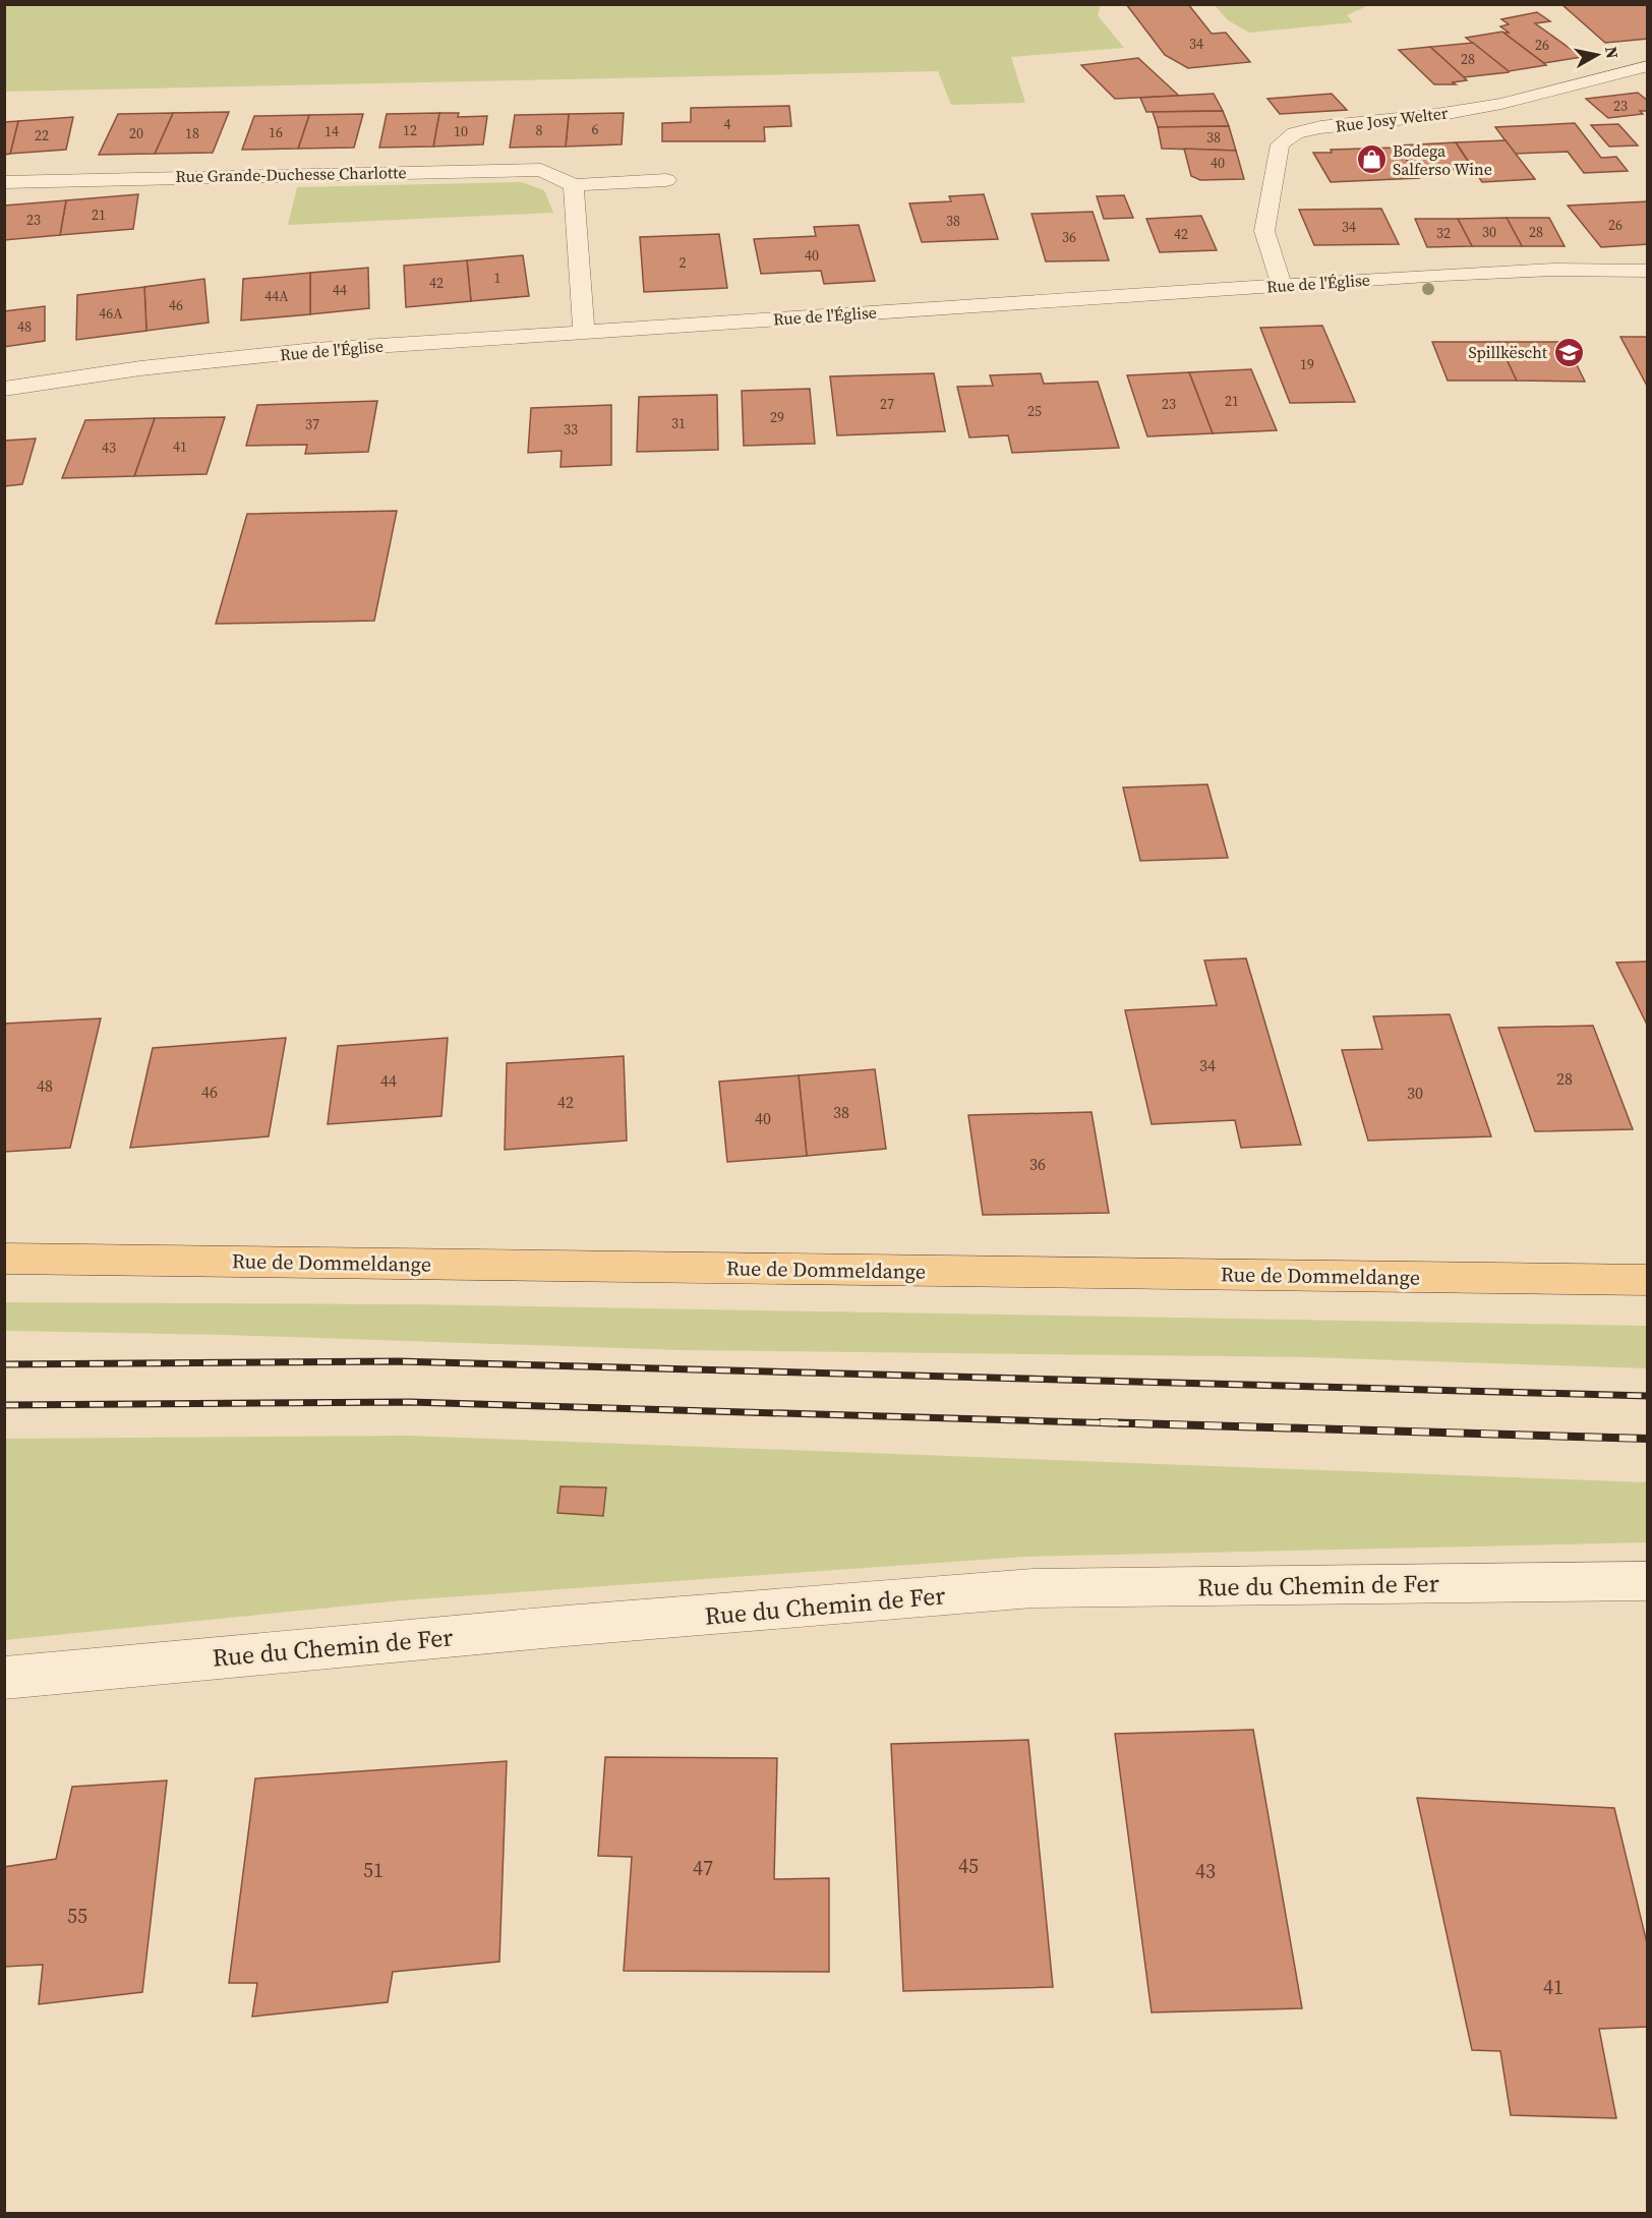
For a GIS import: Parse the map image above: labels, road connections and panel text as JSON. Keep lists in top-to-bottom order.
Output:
{
  "streets": {
    "main road": ["Rue de Dommeldange"],
    "street": [
      "Rue Josy Welter",
      "Rue Grande-Duchesse Charlotte",
      "Rue de l'Église",
      "Rue du Chemin de Fer"
    ]
  },
  "crossings": [
    ["Rue Josy Welter", "Rue de l'Église"]
  ],
  "places": {
    "shop": ["Bodega Salferso Wine"],
    "school or university": ["Spillkëscht"]
  },
  "house_numbers": [
    "34",
    "26",
    "28",
    "23",
    "4",
    "6",
    "12",
    "8",
    "14",
    "10",
    "16",
    "20",
    "18",
    "22",
    "38",
    "40",
    "21",
    "23",
    "38",
    "26",
    "34",
    "30",
    "28",
    "32",
    "42",
    "36",
    "40",
    "2",
    "1",
    "42",
    "44",
    "44A",
    "46",
    "46A",
    "48",
    "19",
    "21",
    "27",
    "23",
    "25",
    "29",
    "31",
    "37",
    "33",
    "41",
    "43",
    "34",
    "28",
    "44",
    "48",
    "46",
    "30",
    "42",
    "38",
    "40",
    "36",
    "45",
    "47",
    "51",
    "43",
    "55",
    "41"
  ],
  "north": "right"
}
